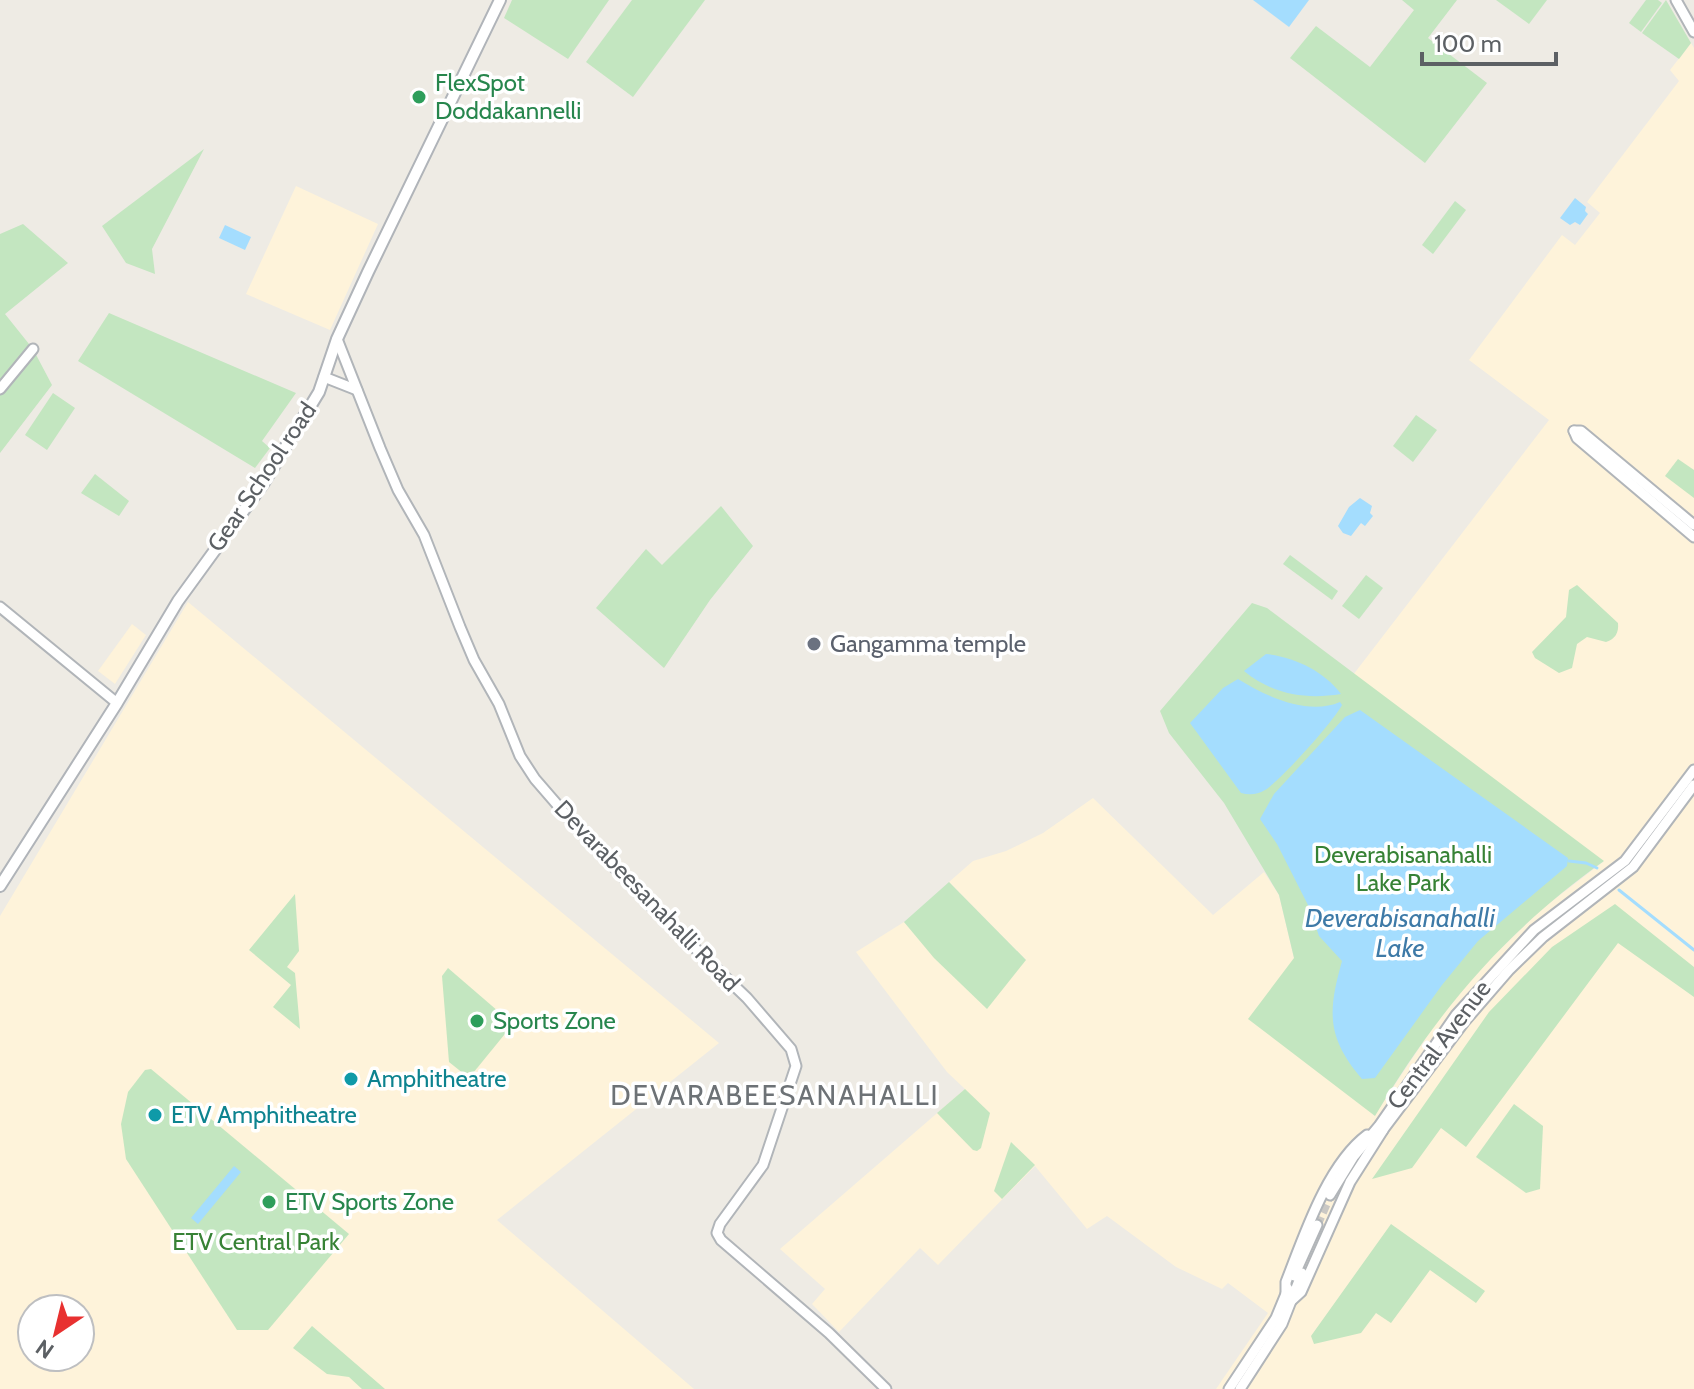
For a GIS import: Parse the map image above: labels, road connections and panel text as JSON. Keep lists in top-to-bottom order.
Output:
{
  "streets": {
    "main road": ["Gear School road"],
    "street": ["Devarabeesanahalli Road", "Central Avenue"]
  },
  "crossings": [
    ["Gear School road", "Devarabeesanahalli Road"]
  ],
  "districts": ["DEVARABEESANAHALLI"],
  "water": ["Deverabisanahalli Lake"],
  "parks": ["Deverabisanahalli Lake Park", "ETV Central Park"],
  "places": [
    "FlexSpot Doddakannelli",
    "Gangamma temple",
    "Sports Zone",
    "Amphitheatre",
    "ETV Amphitheatre",
    "ETV Sports Zone"
  ],
  "scale_bar": "100 m",
  "north": "bottom left"
}
